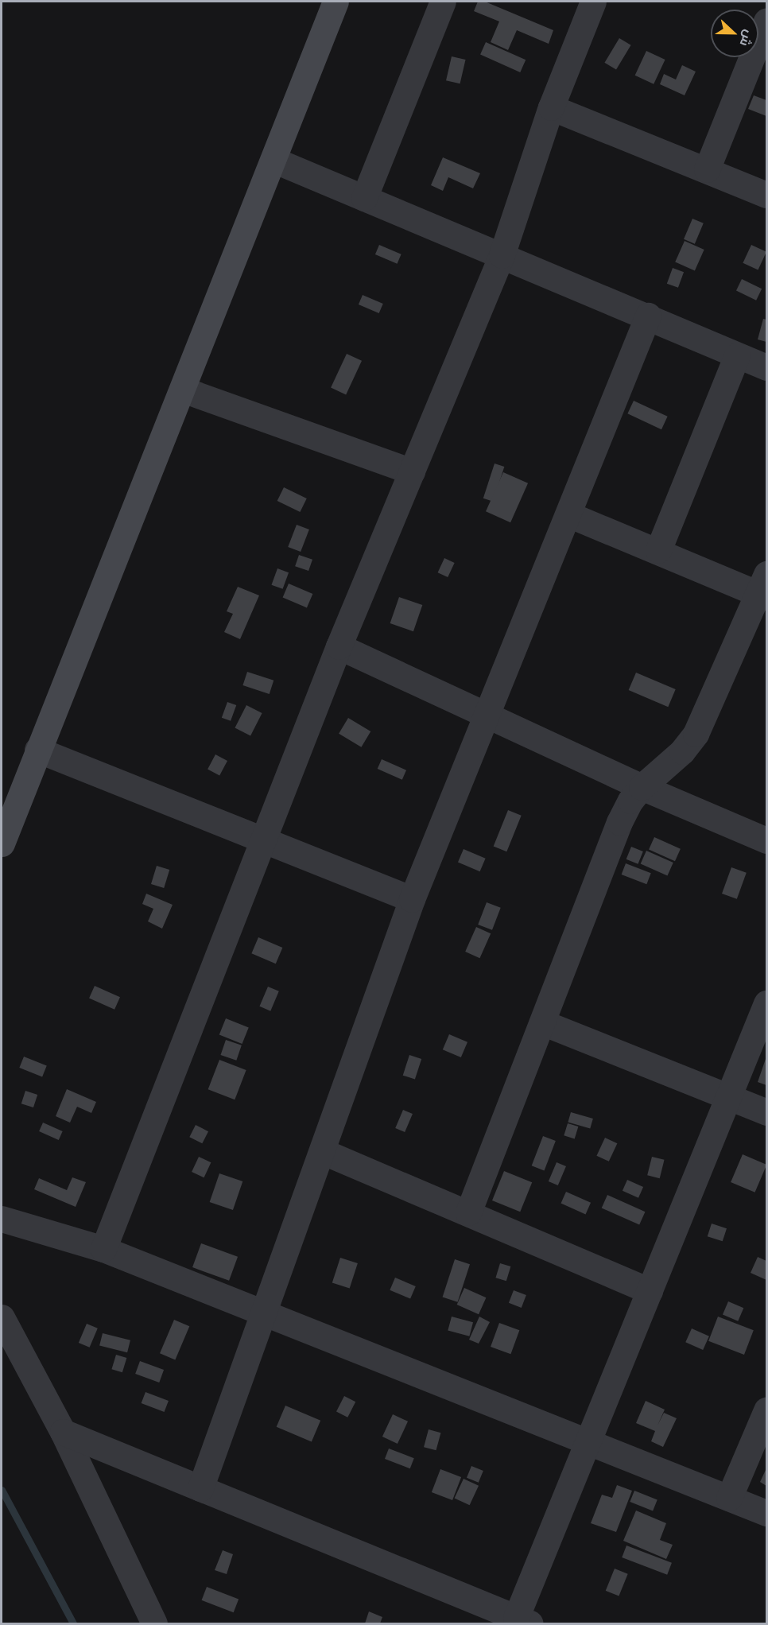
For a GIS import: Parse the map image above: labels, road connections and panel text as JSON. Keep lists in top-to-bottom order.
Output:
{
  "north": "right"
}
